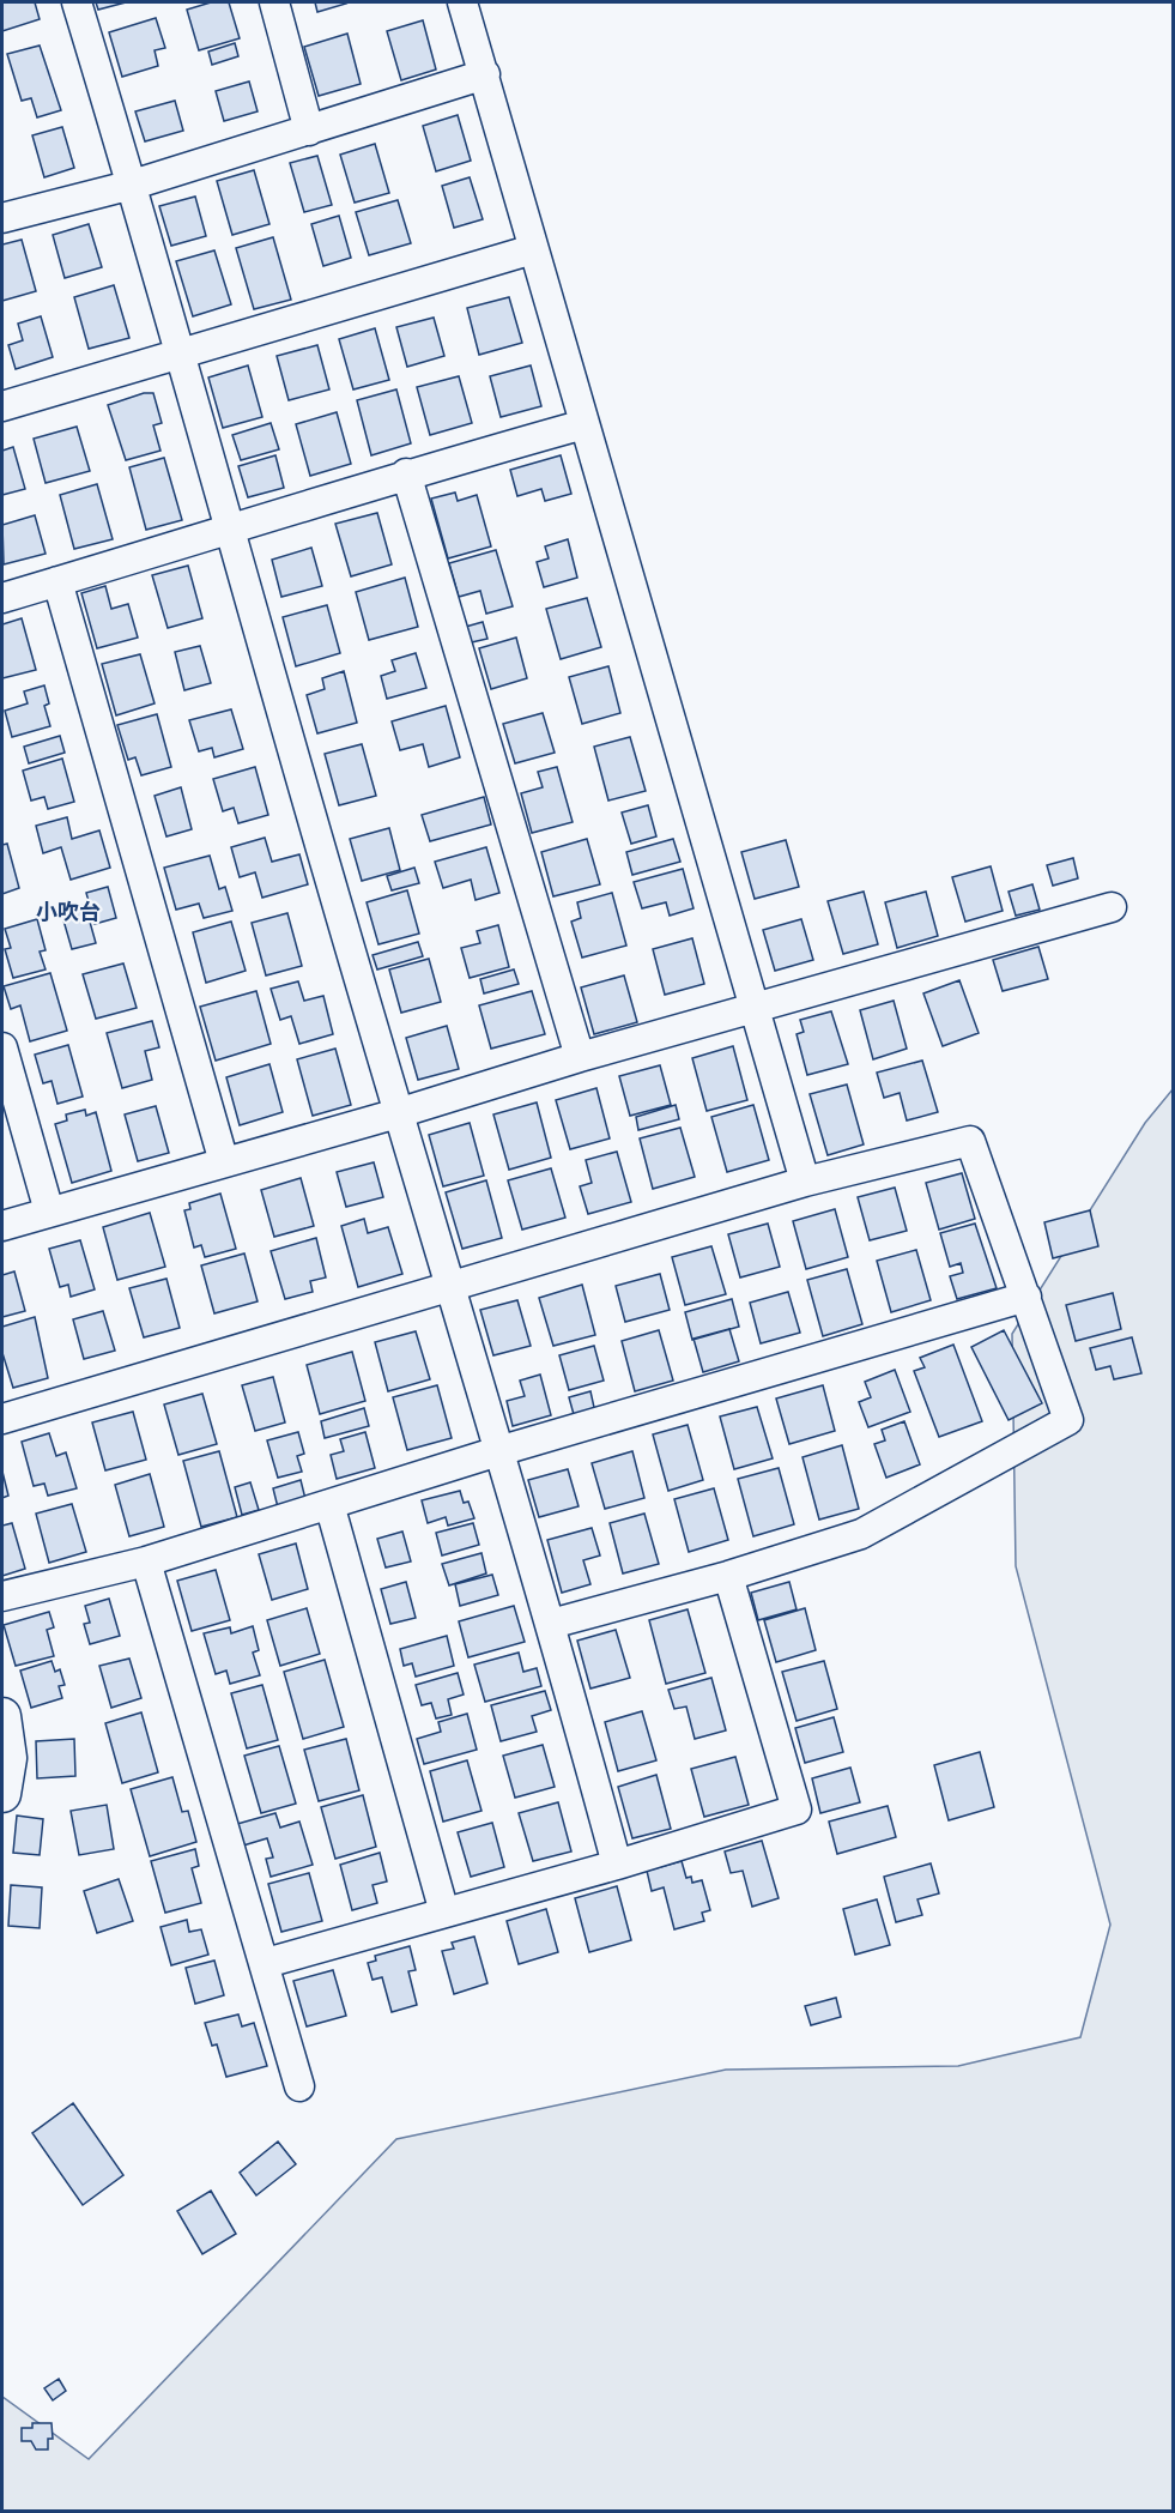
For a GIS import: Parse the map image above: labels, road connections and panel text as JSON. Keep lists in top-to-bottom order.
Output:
{
  "districts": ["小吹台"]
}
